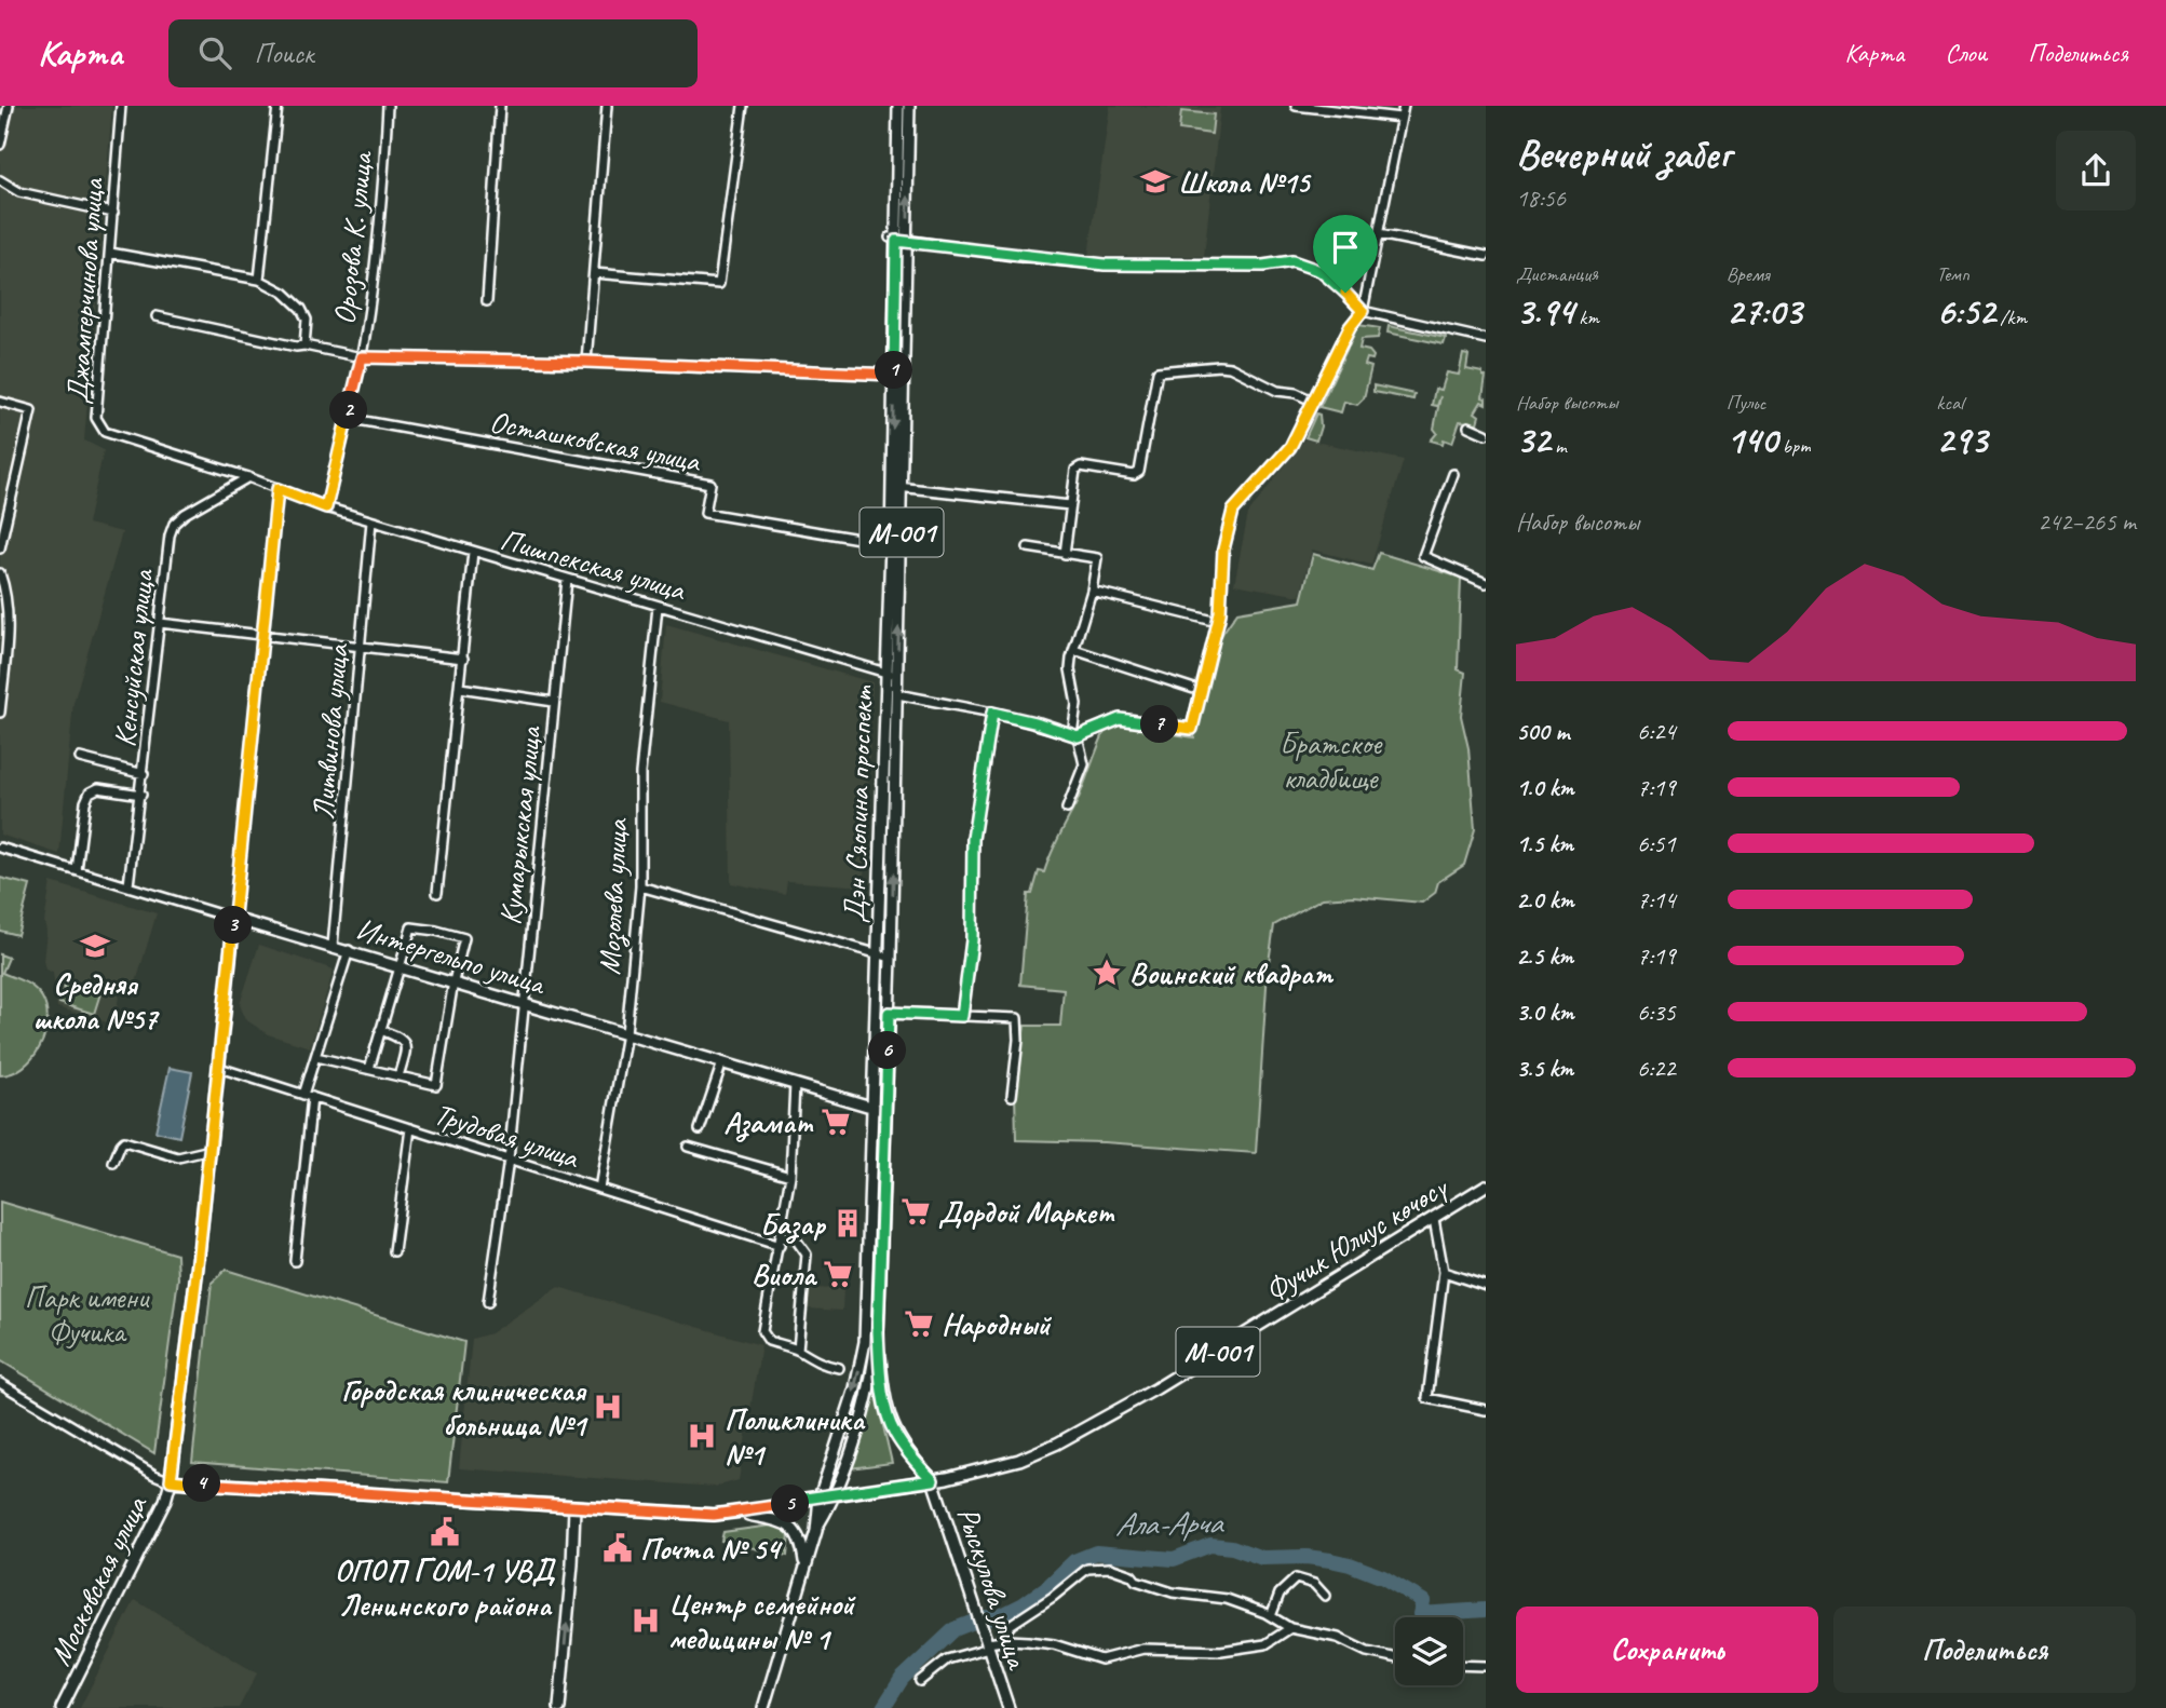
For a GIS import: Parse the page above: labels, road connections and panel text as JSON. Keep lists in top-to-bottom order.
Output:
{
  "streets": {
    "main road": [
      "M-001",
      "Дэн Сяопина проспект",
      "Интергельпо улица",
      "Фучик Юлиус көчөсү",
      "М-001",
      "Московская улица",
      "Рыскулова улица"
    ],
    "street": [
      "Орозова К. улица",
      "Джамгерчинова улица",
      "Осташковская улица",
      "Пишпекская улица",
      "Кенсуйская улица",
      "Литвинова улица",
      "Кумарыкская улица",
      "Мозолева улица",
      "Трудовая улица"
    ]
  },
  "crossings": [
    ["Орозова К. улица", "Осташковская улица"],
    ["Орозова К. улица", "Пишпекская улица"],
    ["Джамгерчинова улица", "Пишпекская улица"],
    ["Джамгерчинова улица", "Кенсуйская улица"],
    ["Осташковская улица", "Дэн Сяопина проспект"],
    ["Пишпекская улица", "Литвинова улица"],
    ["Пишпекская улица", "Дэн Сяопина проспект"],
    ["Пишпекская улица", "Кумарыкская улица"],
    ["Пишпекская улица", "Мозолева улица"],
    ["Кенсуйская улица", "Интергельпо улица"],
    ["Литвинова улица", "Интергельпо улица"],
    ["Дэн Сяопина проспект", "Интергельпо улица"],
    ["Дэн Сяопина проспект", "Фучик Юлиус көчөсү"],
    ["Кумарыкская улица", "Интергельпо улица"],
    ["Кумарыкская улица", "Трудовая улица"],
    ["Мозолева улица", "Интергельпо улица"],
    ["Мозолева улица", "Трудовая улица"],
    ["Интергельпо улица", "Московская улица"],
    ["Трудовая улица", "Московская улица"],
    ["Фучик Юлиус көчөсү", "Московская улица"],
    ["Фучик Юлиус көчөсү", "Рыскулова улица"]
  ],
  "water": ["Ала-Арча"],
  "parks": ["Братское кладбище", "Парк имени Фучика"],
  "places": {
    "school or university": ["Школа №15", "Средняя школа №57"],
    "place": ["Воинский квадрат"],
    "supermarket": [
      "Азамат",
      "Дордой Маркет",
      "Виола",
      "Народный"
    ],
    "building": ["Базар"],
    "hospital": ["Городская клиническая больница №1", "Поликлиника №1", "Центр семейной медицины № 1"],
    "public building": ["ОПОП ГОМ-1 УВД Ленинского района", "Почта № 54"]
  },
  "page": {
    "header": "Карта",
    "search": "Поиск",
    "nav": ["Карта", "Слои", "Поделиться"],
    "heading": ["Вечерний забег", "18:56"],
    "stats": [
      ["Дистанция", "3.94 km"],
      ["Время", "27:03"],
      ["Темп", "6:52 /km"],
      ["Набор высоты", "32 m"],
      ["Пульс", "140 bpm"],
      ["kcal", "293"]
    ],
    "pins": [
      "1",
      "2",
      "7",
      "3",
      "6",
      "4",
      "5"
    ],
    "chart": ["Набор высоты", "242–265 m"],
    "list": [
      {
        "name": "500 m",
        "note": "6:24"
      },
      {
        "name": "1.0 km",
        "note": "7:19"
      },
      {
        "name": "1.5 km",
        "note": "6:51"
      },
      {
        "name": "2.0 km",
        "note": "7:14"
      },
      {
        "name": "2.5 km",
        "note": "7:19"
      },
      {
        "name": "3.0 km",
        "note": "6:35"
      },
      {
        "name": "3.5 km",
        "note": "6:22"
      }
    ],
    "buttons": ["Сохранить", "Поделиться"]
  }
}
